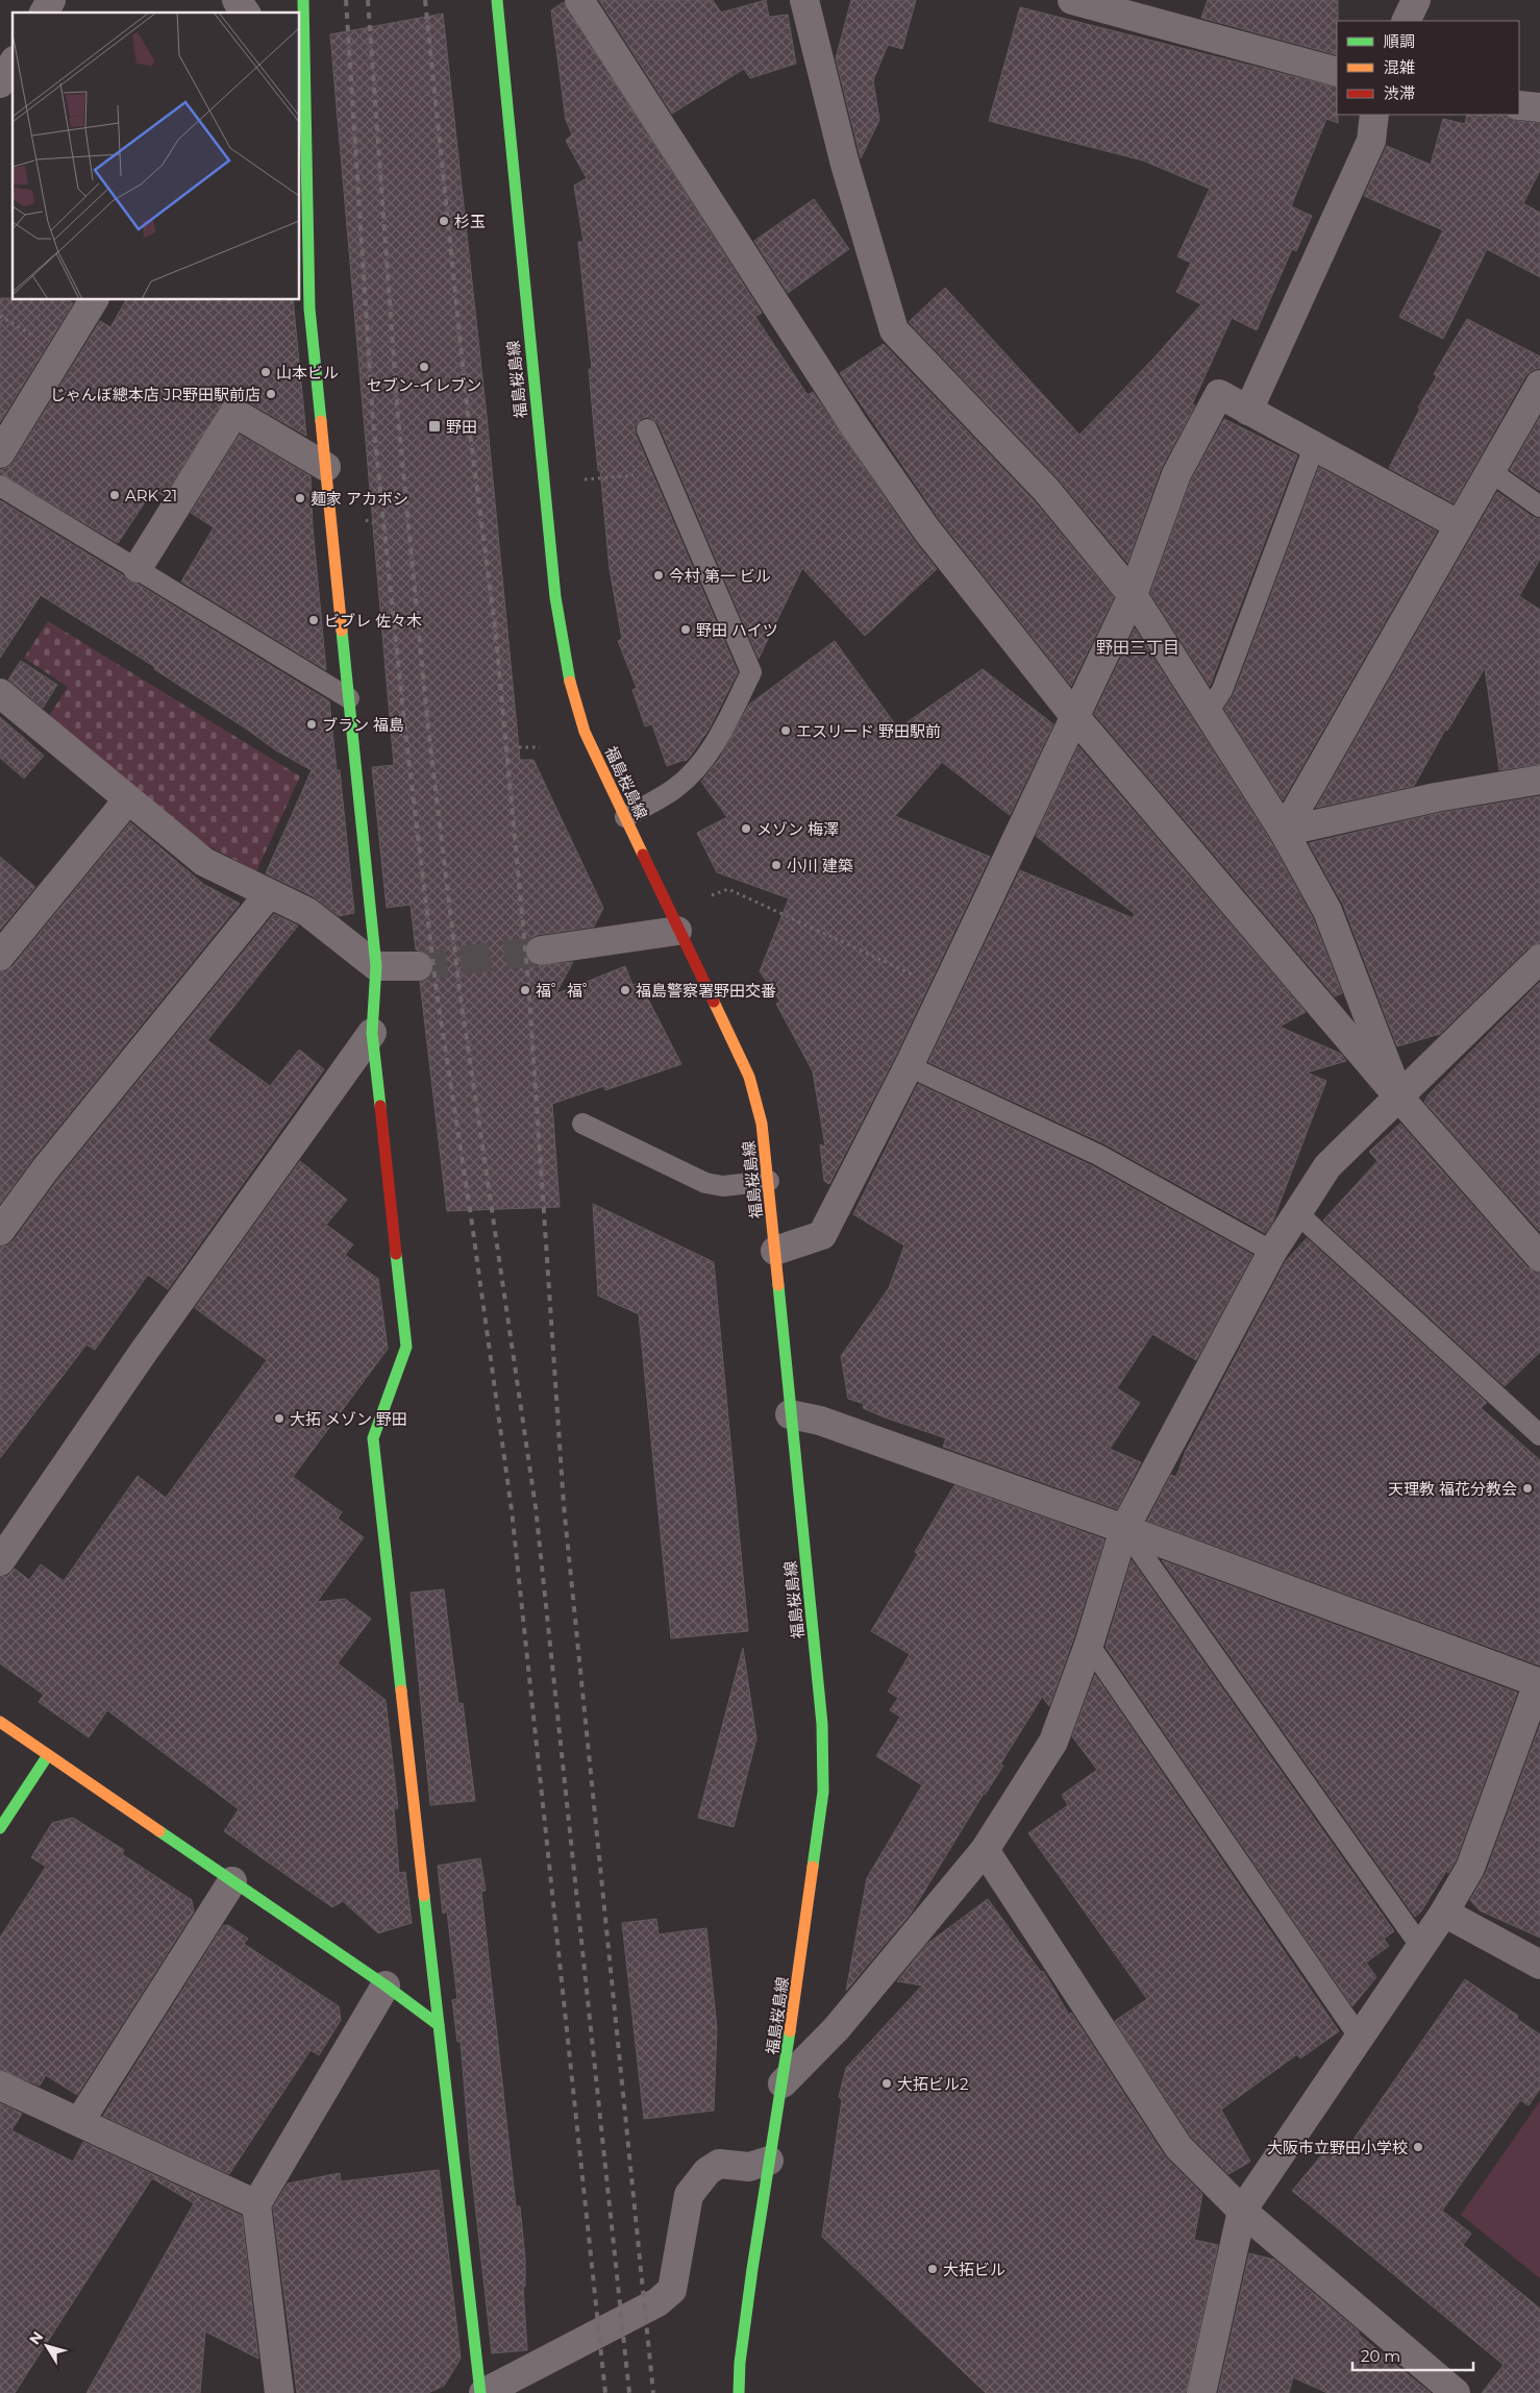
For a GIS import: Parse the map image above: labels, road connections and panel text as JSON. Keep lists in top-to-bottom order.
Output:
{
  "streets": {
    "street": ["福島桜島線"]
  },
  "districts": ["野田三丁目"],
  "places": {
    "other": [
      "杉玉",
      "セブン-イレブン",
      "山本ビル",
      "じゃんぼ總本店 JR野田駅前店",
      "ARK 21",
      "麺家 アカボシ",
      "今村 第一 ビル",
      "ビブレ 佐々木",
      "野田 ハイツ",
      "ブラン 福島",
      "エスリード 野田駅前",
      "メゾン 梅澤",
      "小川 建築",
      "福゜福゜",
      "福島警察署野田交番",
      "大拓 メゾン 野田",
      "天理教 福花分教会",
      "大拓ビル2",
      "大阪市立野田小学校",
      "大拓ビル"
    ],
    "transit": ["野田"]
  },
  "legend": ["順調", "混雑", "渋滞"],
  "scale_bar": "20 m",
  "north": "top left"
}
